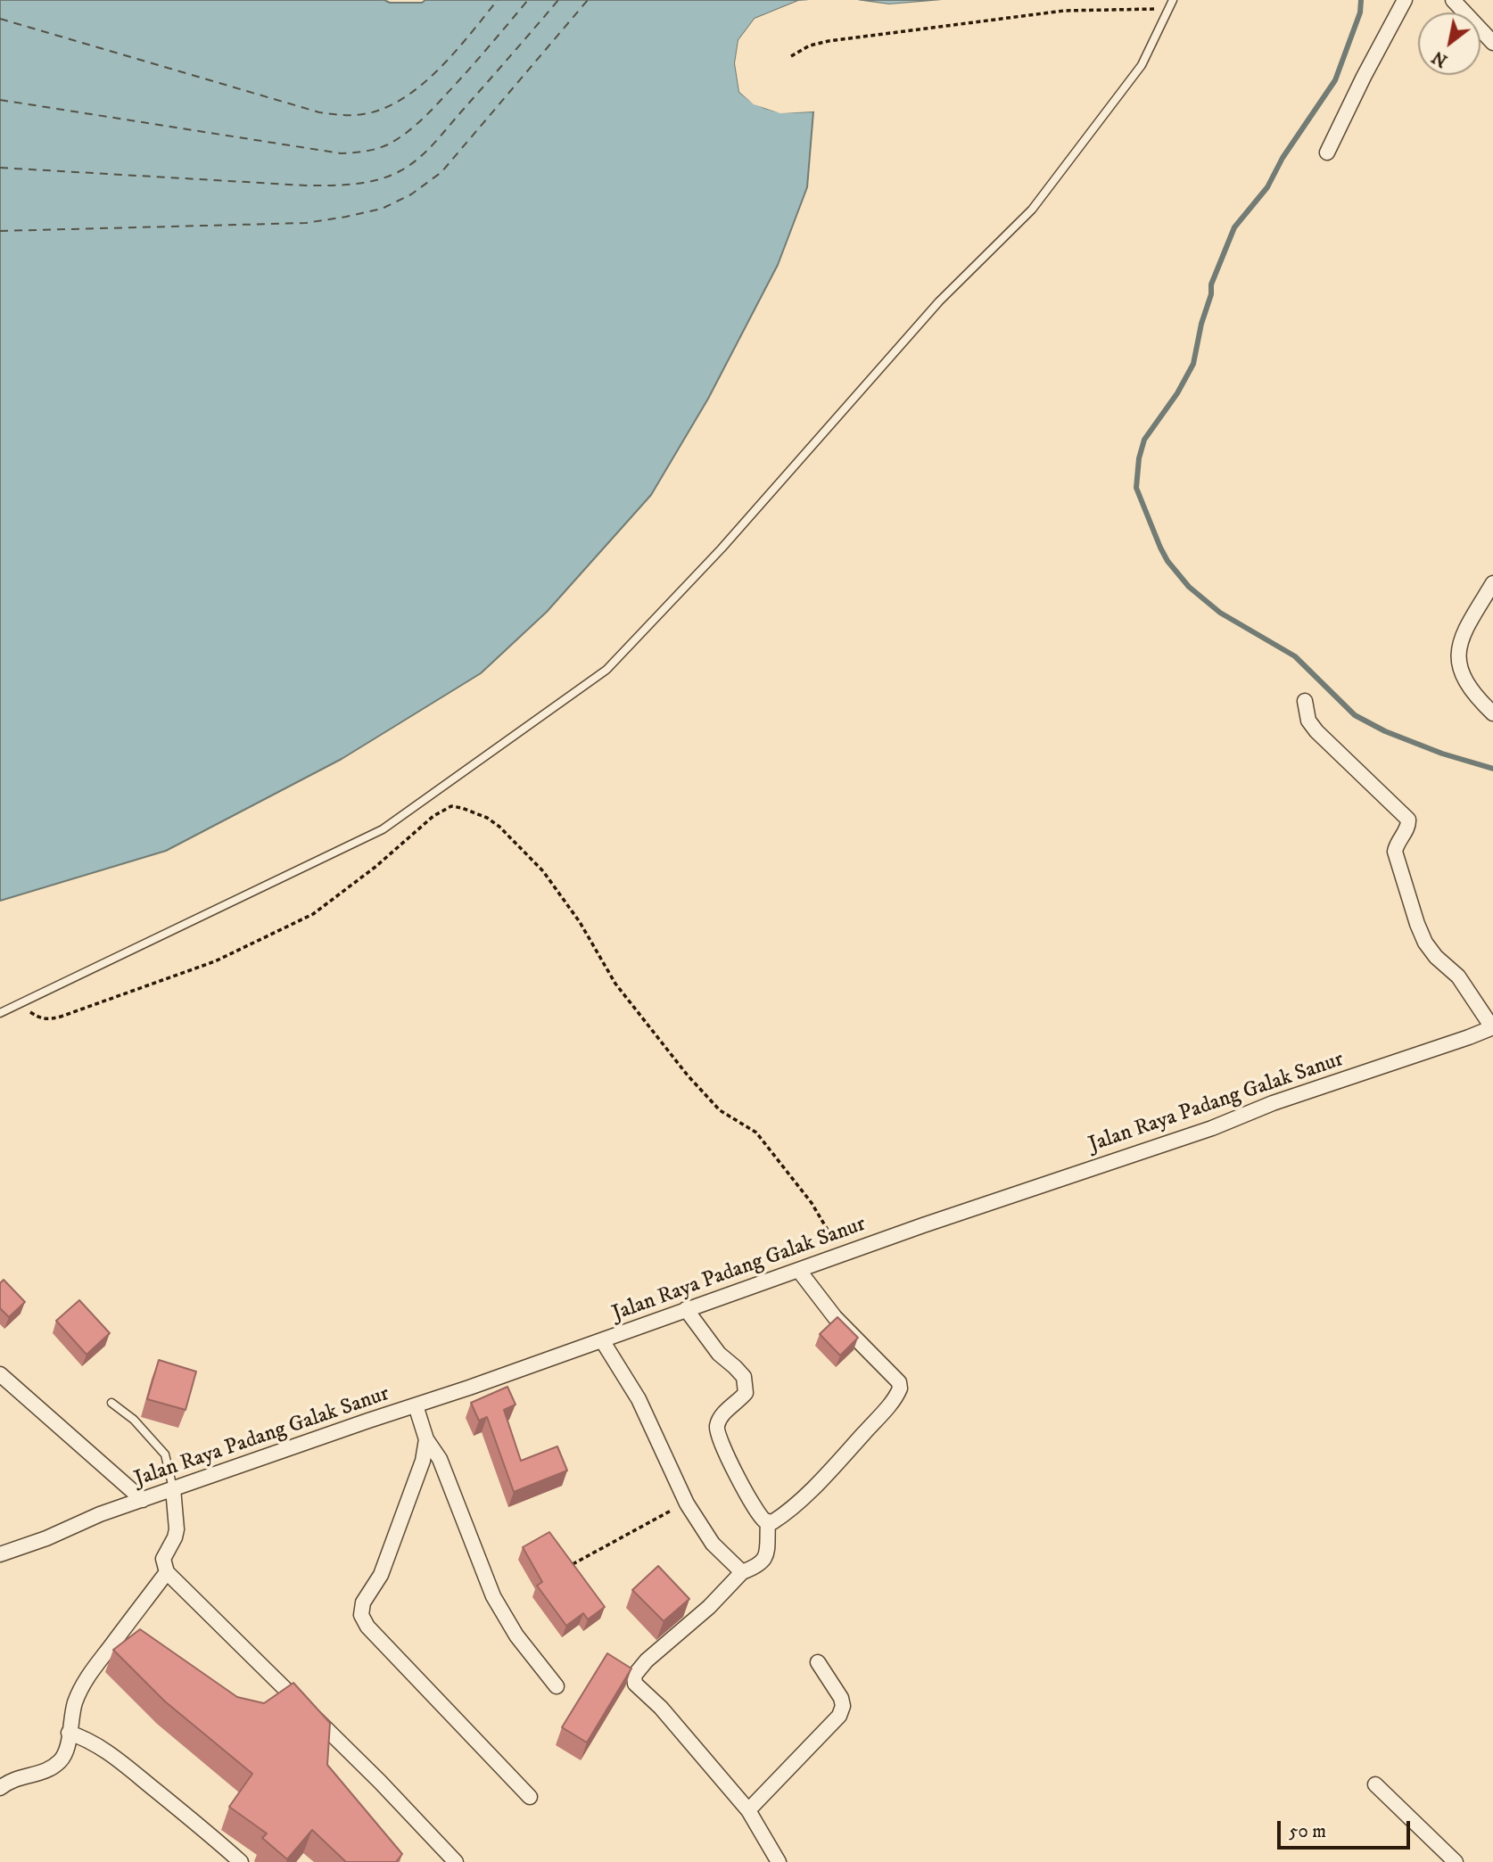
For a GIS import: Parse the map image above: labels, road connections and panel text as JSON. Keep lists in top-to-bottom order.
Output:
{
  "streets": {
    "street": ["Jalan Raya Padang Galak Sanur"]
  },
  "scale_bar": "50 m",
  "north": "bottom left"
}
